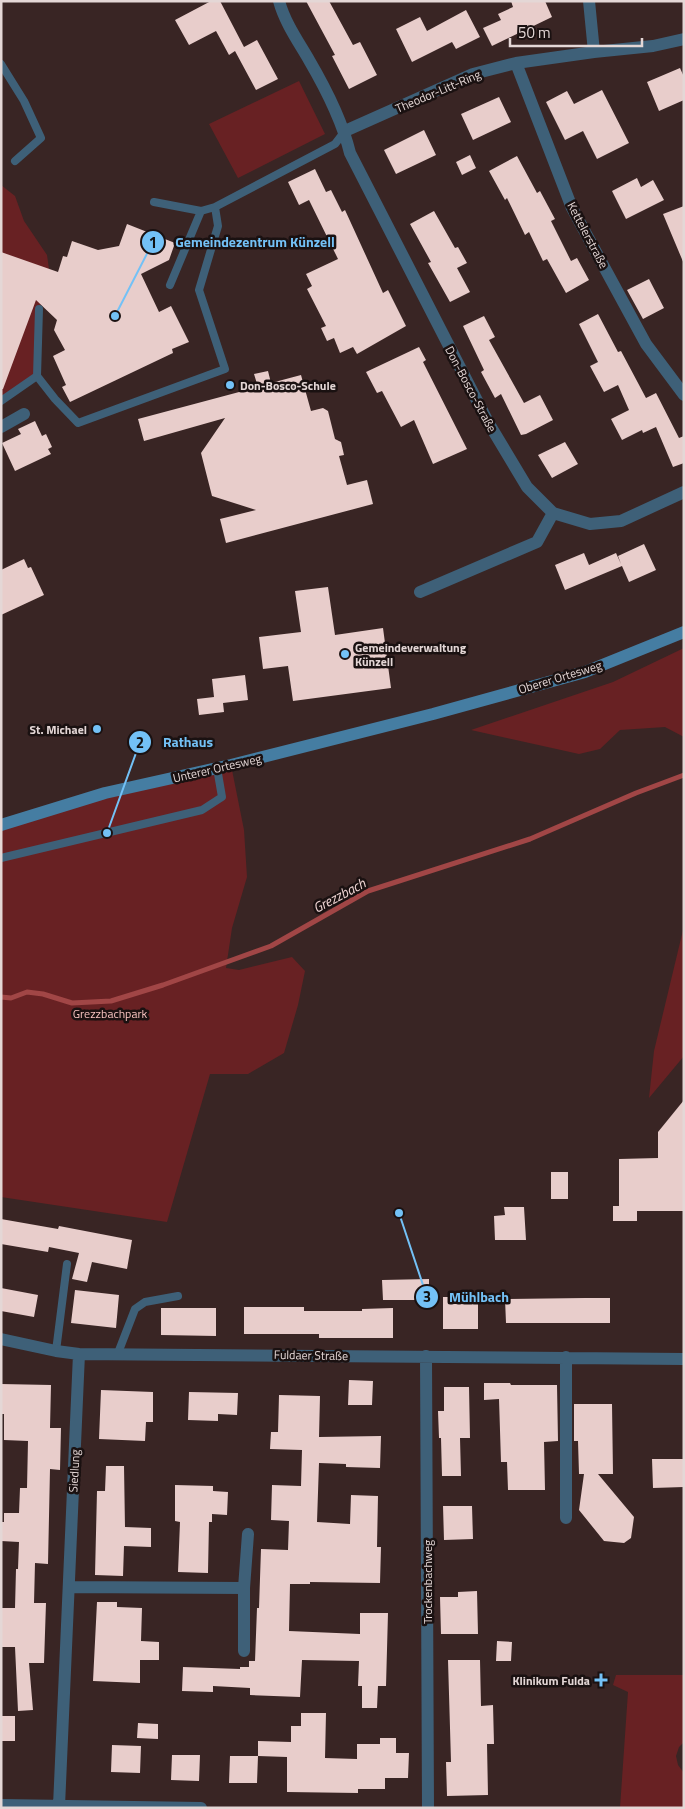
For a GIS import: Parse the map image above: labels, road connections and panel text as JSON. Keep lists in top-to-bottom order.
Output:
{
  "streets": {
    "main road": ["Oberer Ortesweg", "Unterer Ortesweg"],
    "street": [
      "Theodor-Litt-Ring",
      "Kettelerstraße",
      "Don-Bosco-Straße",
      "Fuldaer Straße",
      "Siedlung",
      "Trockenbachweg"
    ]
  },
  "crossings": [
    ["Theodor-Litt-Ring", "Kettelerstraße"],
    ["Theodor-Litt-Ring", "Don-Bosco-Straße"],
    ["Oberer Ortesweg", "Unterer Ortesweg"],
    ["Fuldaer Straße", "Siedlung"],
    ["Fuldaer Straße", "Trockenbachweg"]
  ],
  "water": ["Grezzbach"],
  "parks": ["Grezzbachpark"],
  "places": {
    "other": [
      "Gemeindezentrum Künzell",
      "Don-Bosco-Schule",
      "Gemeindeverwaltung Künzell",
      "St. Michael",
      "Rathaus",
      "Mühlbach"
    ],
    "health": ["Klinikum Fulda"]
  },
  "scale_bar": "50 m"
}
